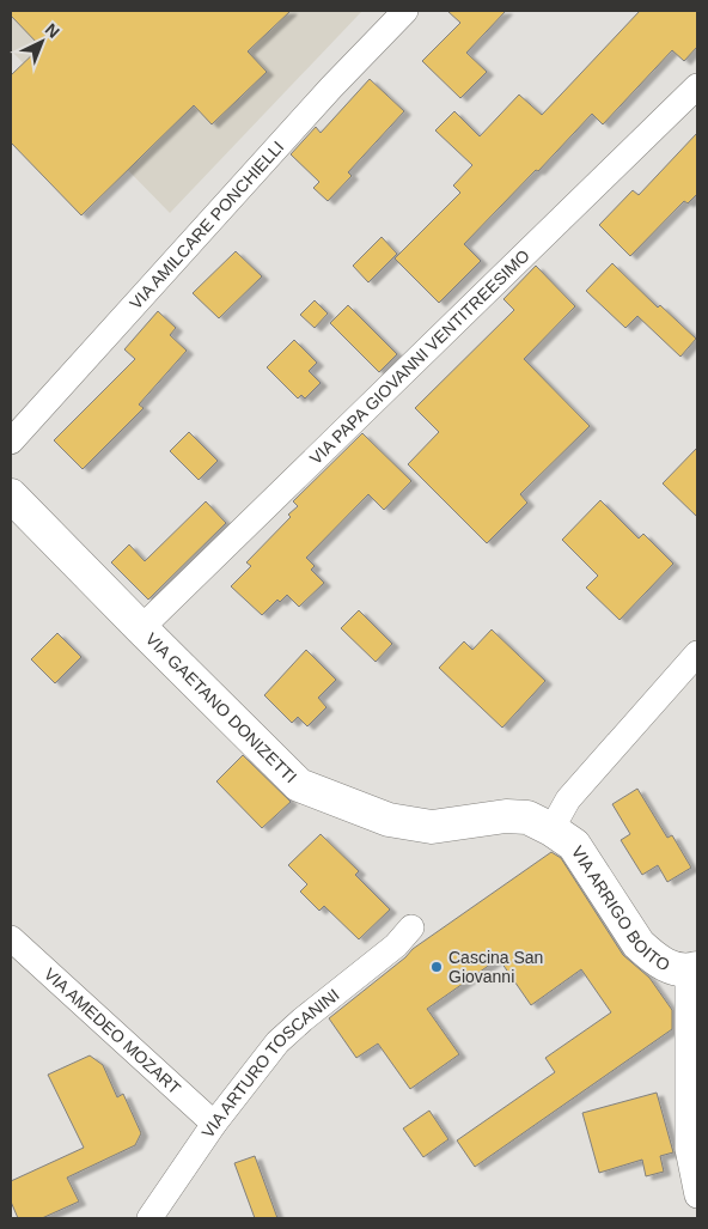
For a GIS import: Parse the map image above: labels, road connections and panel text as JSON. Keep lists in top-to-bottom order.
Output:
{
  "streets": {
    "street": [
      "VIA AMILCARE PONCHIELLI",
      "VIA PAPA GIOVANNI VENTITREESIMO",
      "VIA GAETANO DONIZETTI",
      "VIA ARRIGO BOITO",
      "VIA AMEDEO MOZART",
      "VIA ARTURO TOSCANINI"
    ]
  },
  "crossings": [
    ["VIA PAPA GIOVANNI VENTITREESIMO", "VIA GAETANO DONIZETTI"],
    ["VIA GAETANO DONIZETTI", "VIA ARRIGO BOITO"],
    ["VIA AMEDEO MOZART", "VIA ARTURO TOSCANINI"]
  ],
  "places": ["Cascina San Giovanni"],
  "north": "top right"
}
